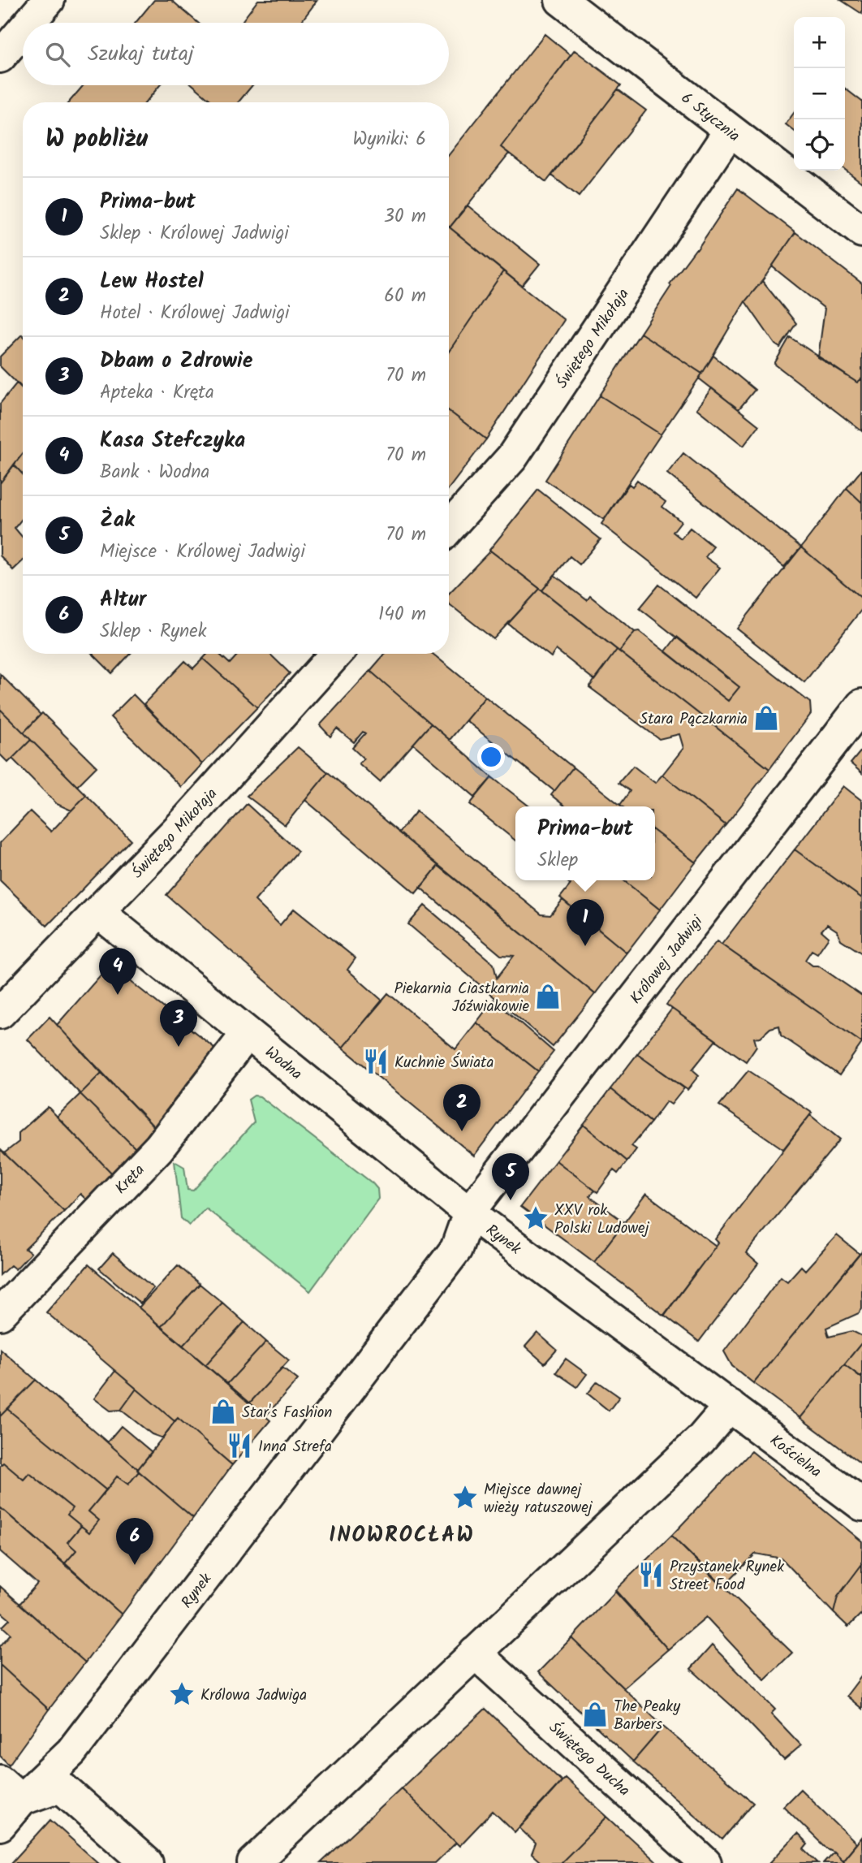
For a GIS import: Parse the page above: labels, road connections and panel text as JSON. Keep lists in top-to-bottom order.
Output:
{
  "streets": {
    "street": [
      "6 Stycznia",
      "Świętego Mikołaja",
      "Królowej Jadwigi",
      "Wodna",
      "Kręta",
      "Rynek",
      "Kościelna",
      "Świętego Ducha"
    ]
  },
  "crossings": [
    ["6 Stycznia", "Świętego Mikołaja"],
    ["Świętego Mikołaja", "Wodna"],
    ["Królowej Jadwigi", "Wodna"],
    ["Królowej Jadwigi", "Rynek"],
    ["Wodna", "Kręta"],
    ["Wodna", "Rynek"],
    ["Rynek", "Kościelna"]
  ],
  "districts": ["INOWROCŁAW"],
  "places": {
    "shop": [
      "Stara Pączkarnia",
      "Piekarnia Ciastkarnia Jóźwiakowie",
      "Star's Fashion",
      "The Peaky Barbers"
    ],
    "restaurant": ["Kuchnie Świata", "Inna Strefa", "Przystanek Rynek Street Food"],
    "place": ["XXV rok Polski Ludowej", "Miejsce dawnej wieży ratuszowej", "Królowa Jadwiga"]
  },
  "page": {
    "map_buttons": ["+", "−"],
    "search": "Szukaj tutaj",
    "heading": ["W pobliżu", "Wyniki: 6"],
    "list": [
      {
        "mark": "1",
        "name": "Prima-but",
        "note": "Sklep · Królowej Jadwigi",
        "value": "30 m"
      },
      {
        "mark": "2",
        "name": "Lew Hostel",
        "note": "Hotel · Królowej Jadwigi",
        "value": "60 m"
      },
      {
        "mark": "3",
        "name": "Dbam o Zdrowie",
        "note": "Apteka · Kręta",
        "value": "70 m"
      },
      {
        "mark": "4",
        "name": "Kasa Stefczyka",
        "note": "Bank · Wodna",
        "value": "70 m"
      },
      {
        "mark": "5",
        "name": "Żak",
        "note": "Miejsce · Królowej Jadwigi",
        "value": "70 m"
      },
      {
        "mark": "6",
        "name": "Altur",
        "note": "Sklep · Rynek",
        "value": "140 m"
      }
    ],
    "popup": ["Prima-but", "Sklep"],
    "pins": [
      "1",
      "4",
      "3",
      "2",
      "5",
      "6"
    ]
  }
}
